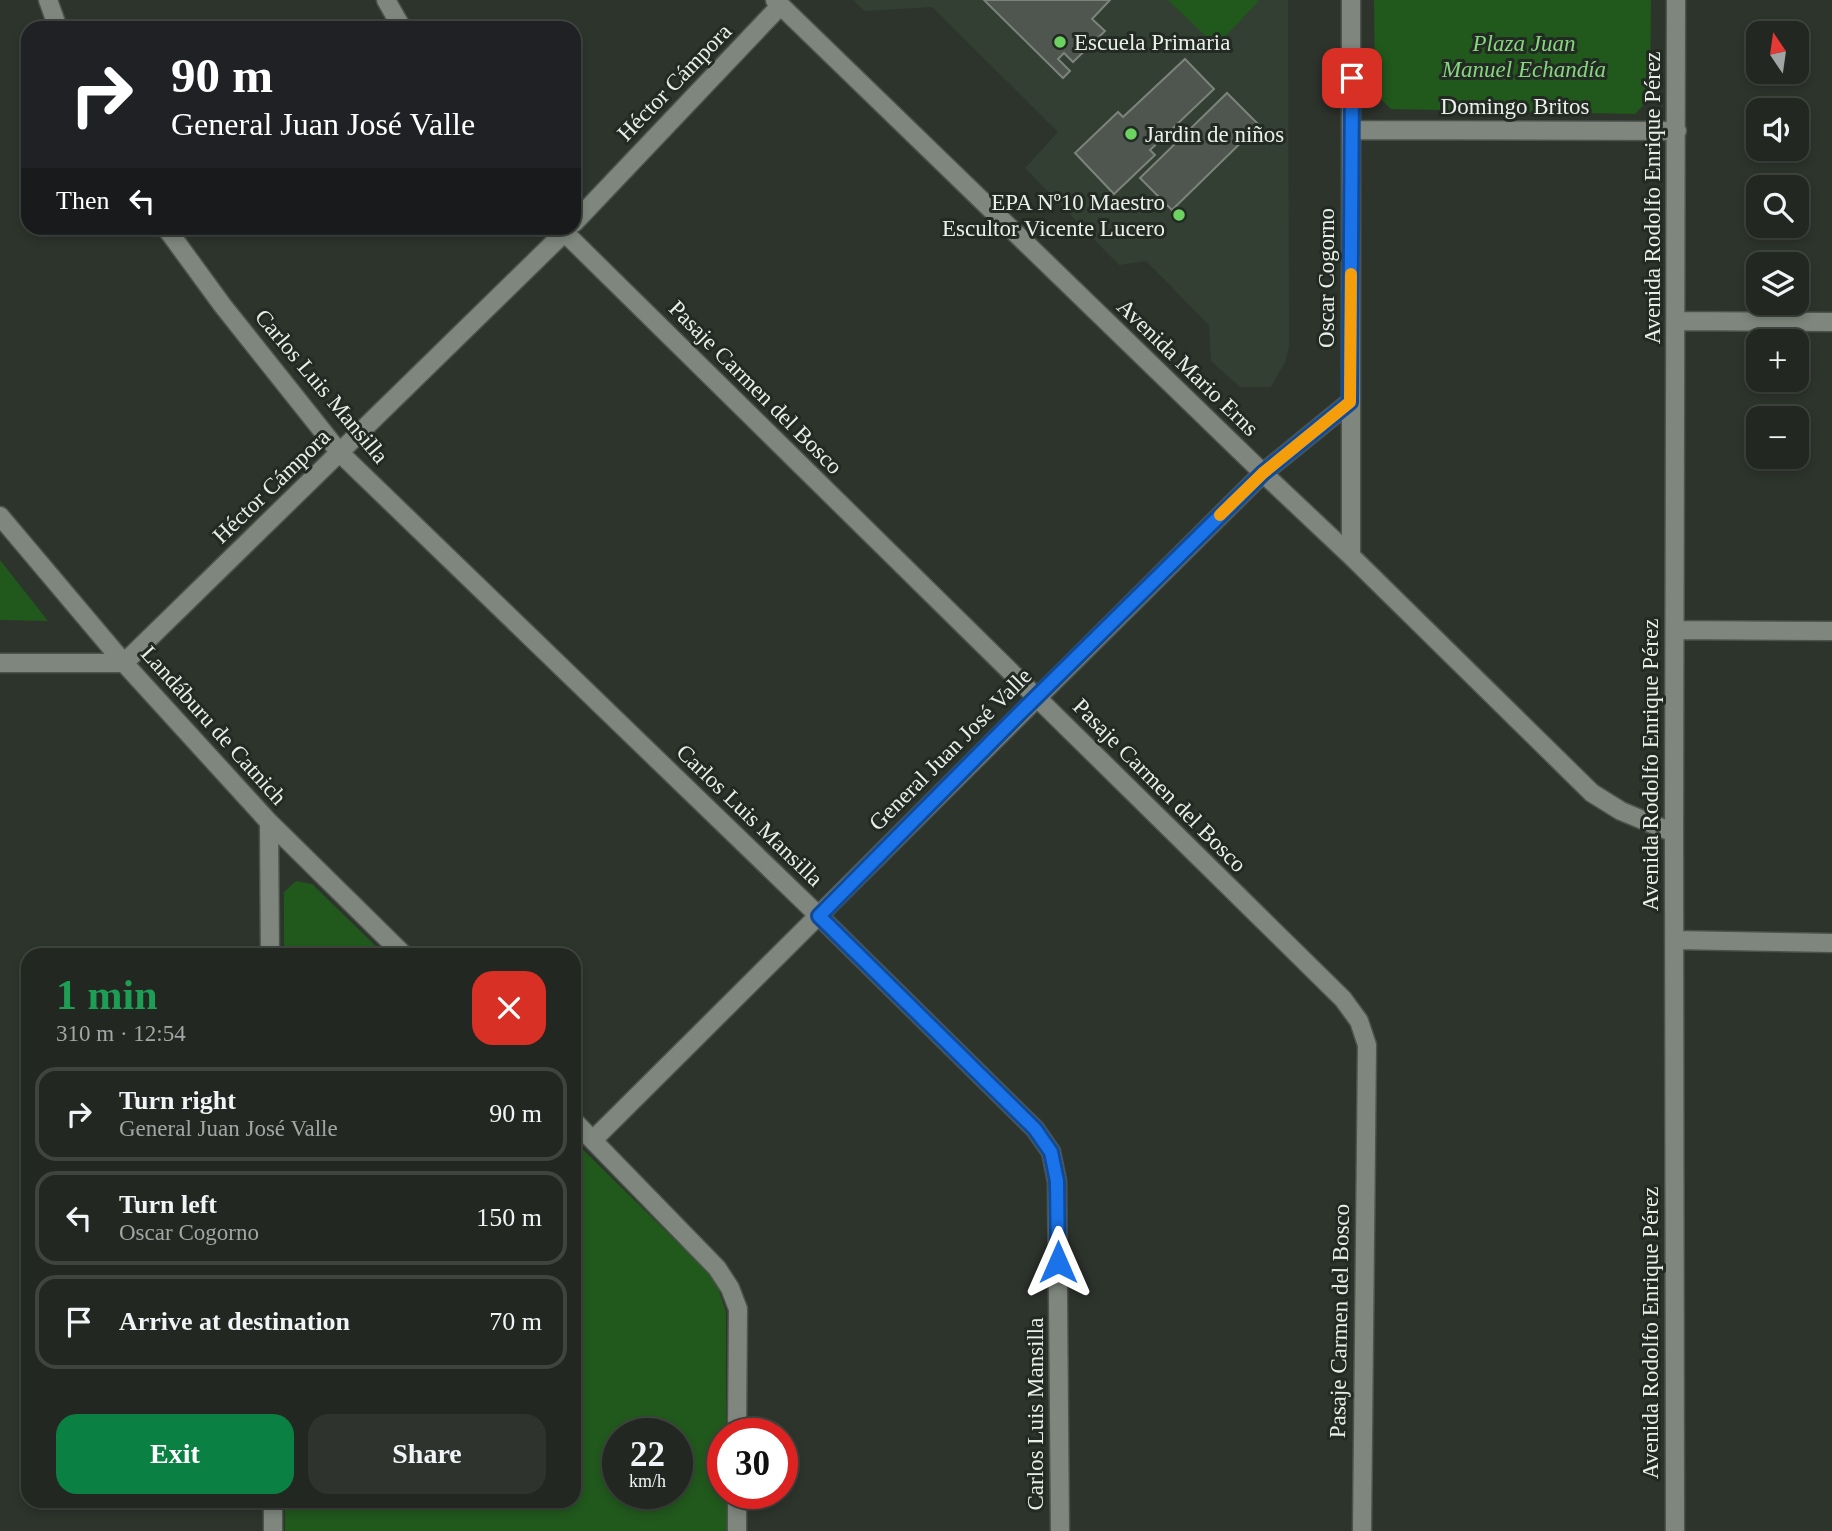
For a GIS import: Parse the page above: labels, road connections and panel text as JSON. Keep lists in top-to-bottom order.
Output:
{
  "streets": {
    "street": [
      "Héctor Cámpora",
      "Domingo Britos",
      "Avenida Rodolfo Enrique Pérez",
      "Oscar Cogorno",
      "Avenida Mario Erns",
      "Carlos Luis Mansilla",
      "Pasaje Carmen del Bosco",
      "Landáburu de Catnich",
      "General Juan José Valle"
    ]
  },
  "crossings": [
    ["Héctor Cámpora", "Avenida Mario Erns"],
    ["Héctor Cámpora", "Carlos Luis Mansilla"],
    ["Héctor Cámpora", "Landáburu de Catnich"],
    ["Domingo Britos", "Avenida Rodolfo Enrique Pérez"],
    ["Domingo Britos", "Oscar Cogorno"],
    ["Avenida Rodolfo Enrique Pérez", "Avenida Mario Erns"],
    ["Oscar Cogorno", "Avenida Mario Erns"],
    ["Oscar Cogorno", "General Juan José Valle"],
    ["Avenida Mario Erns", "General Juan José Valle"],
    ["Carlos Luis Mansilla", "General Juan José Valle"],
    ["Pasaje Carmen del Bosco", "General Juan José Valle"]
  ],
  "parks": ["Plaza Juan Manuel Echandía"],
  "places": ["Escuela Primaria", "Jardin de niños", "EPA Nº10 Maestro Escultor Vicente Lucero"],
  "north": "top",
  "page": {
    "map_buttons": ["+", "−"],
    "turn": ["90 m", "General Juan José Valle"],
    "then": "Then",
    "heading": ["1 min", "310 m · 12:54"],
    "list": [
      {
        "name": "Turn right",
        "note": "General Juan José Valle",
        "value": "90 m"
      },
      {
        "name": "Turn left",
        "note": "Oscar Cogorno",
        "value": "150 m"
      },
      {
        "name": "Arrive at destination",
        "value": "70 m"
      }
    ],
    "buttons": ["Exit", "Share"],
    "speed": "22 km/h",
    "limit": "30"
  }
}
